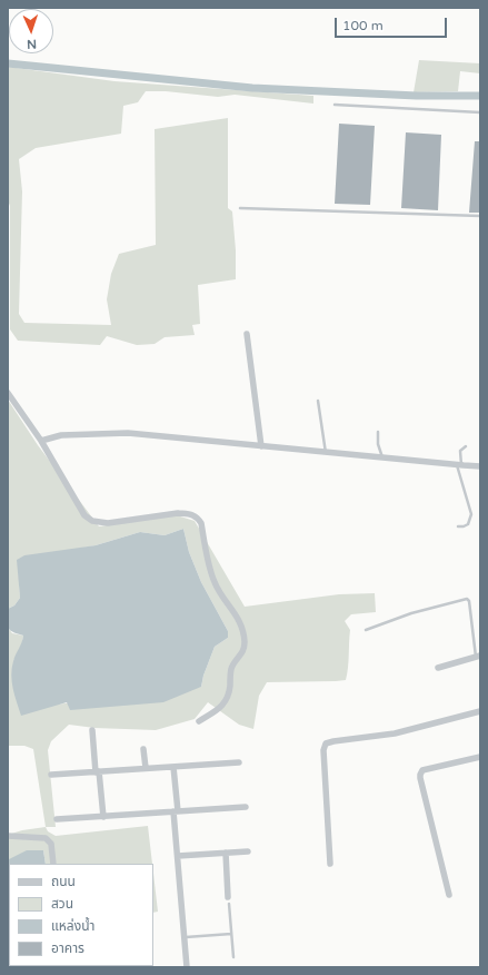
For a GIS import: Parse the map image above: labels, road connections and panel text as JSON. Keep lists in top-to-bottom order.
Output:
{
  "legend": [
    "ถนน",
    "สวน",
    "แหล่งน้ำ",
    "อาคาร"
  ],
  "scale_bar": "100 m",
  "north": "bottom"
}
